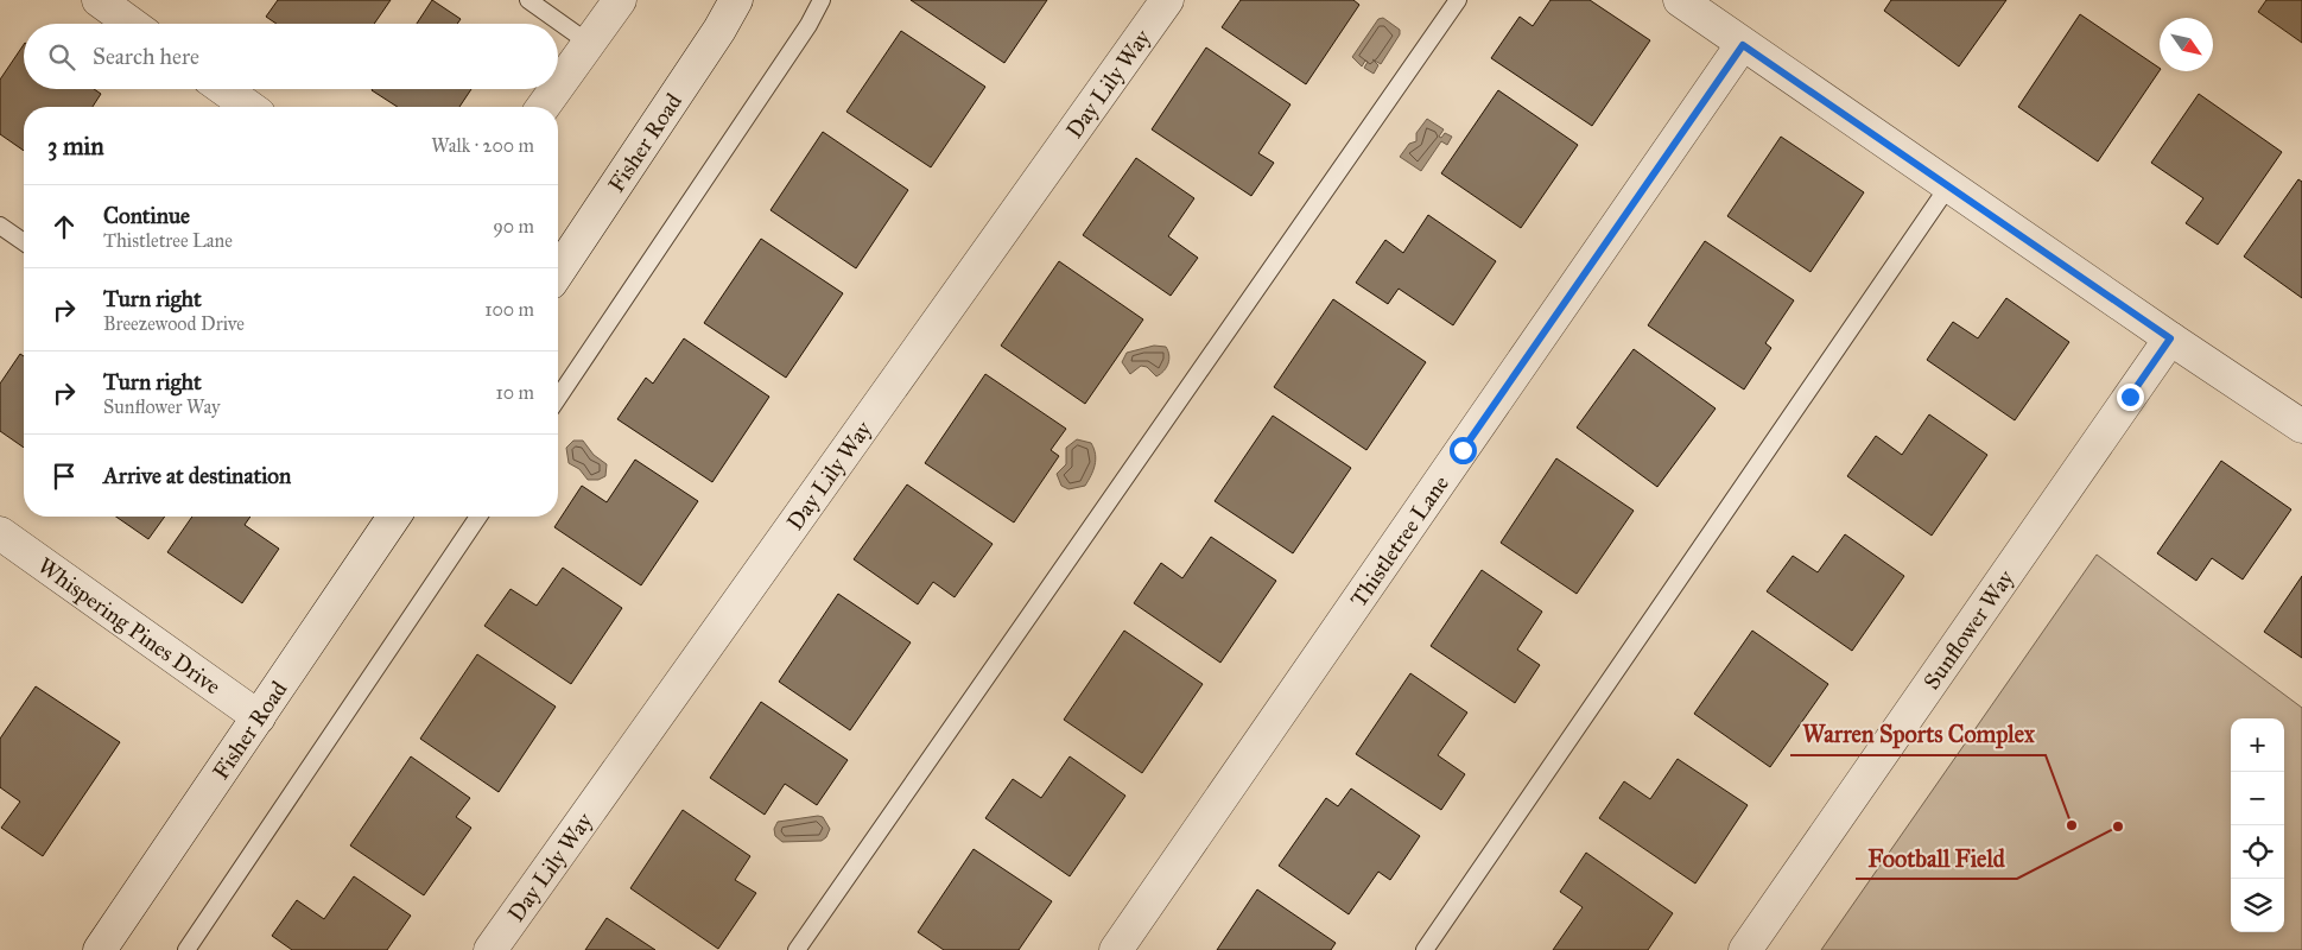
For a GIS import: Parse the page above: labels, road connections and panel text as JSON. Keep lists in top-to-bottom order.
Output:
{
  "streets": {
    "street": [
      "Day Lily Way",
      "Fisher Road",
      "Thistletree Lane",
      "Whispering Pines Drive",
      "Sunflower Way"
    ]
  },
  "crossings": [
    ["Fisher Road", "Whispering Pines Drive"]
  ],
  "places": ["Warren Sports Complex", "Football Field"],
  "north": "bottom right",
  "page": {
    "search": "Search here",
    "heading": ["3 min", "Walk · 200 m"],
    "list": [
      ["Continue", "Thistletree Lane", "90 m"],
      ["Turn right", "Breezewood Drive", "100 m"],
      ["Turn right", "Sunflower Way", "10 m"],
      "Arrive at destination"
    ],
    "map_buttons": ["+", "−"]
  }
}
